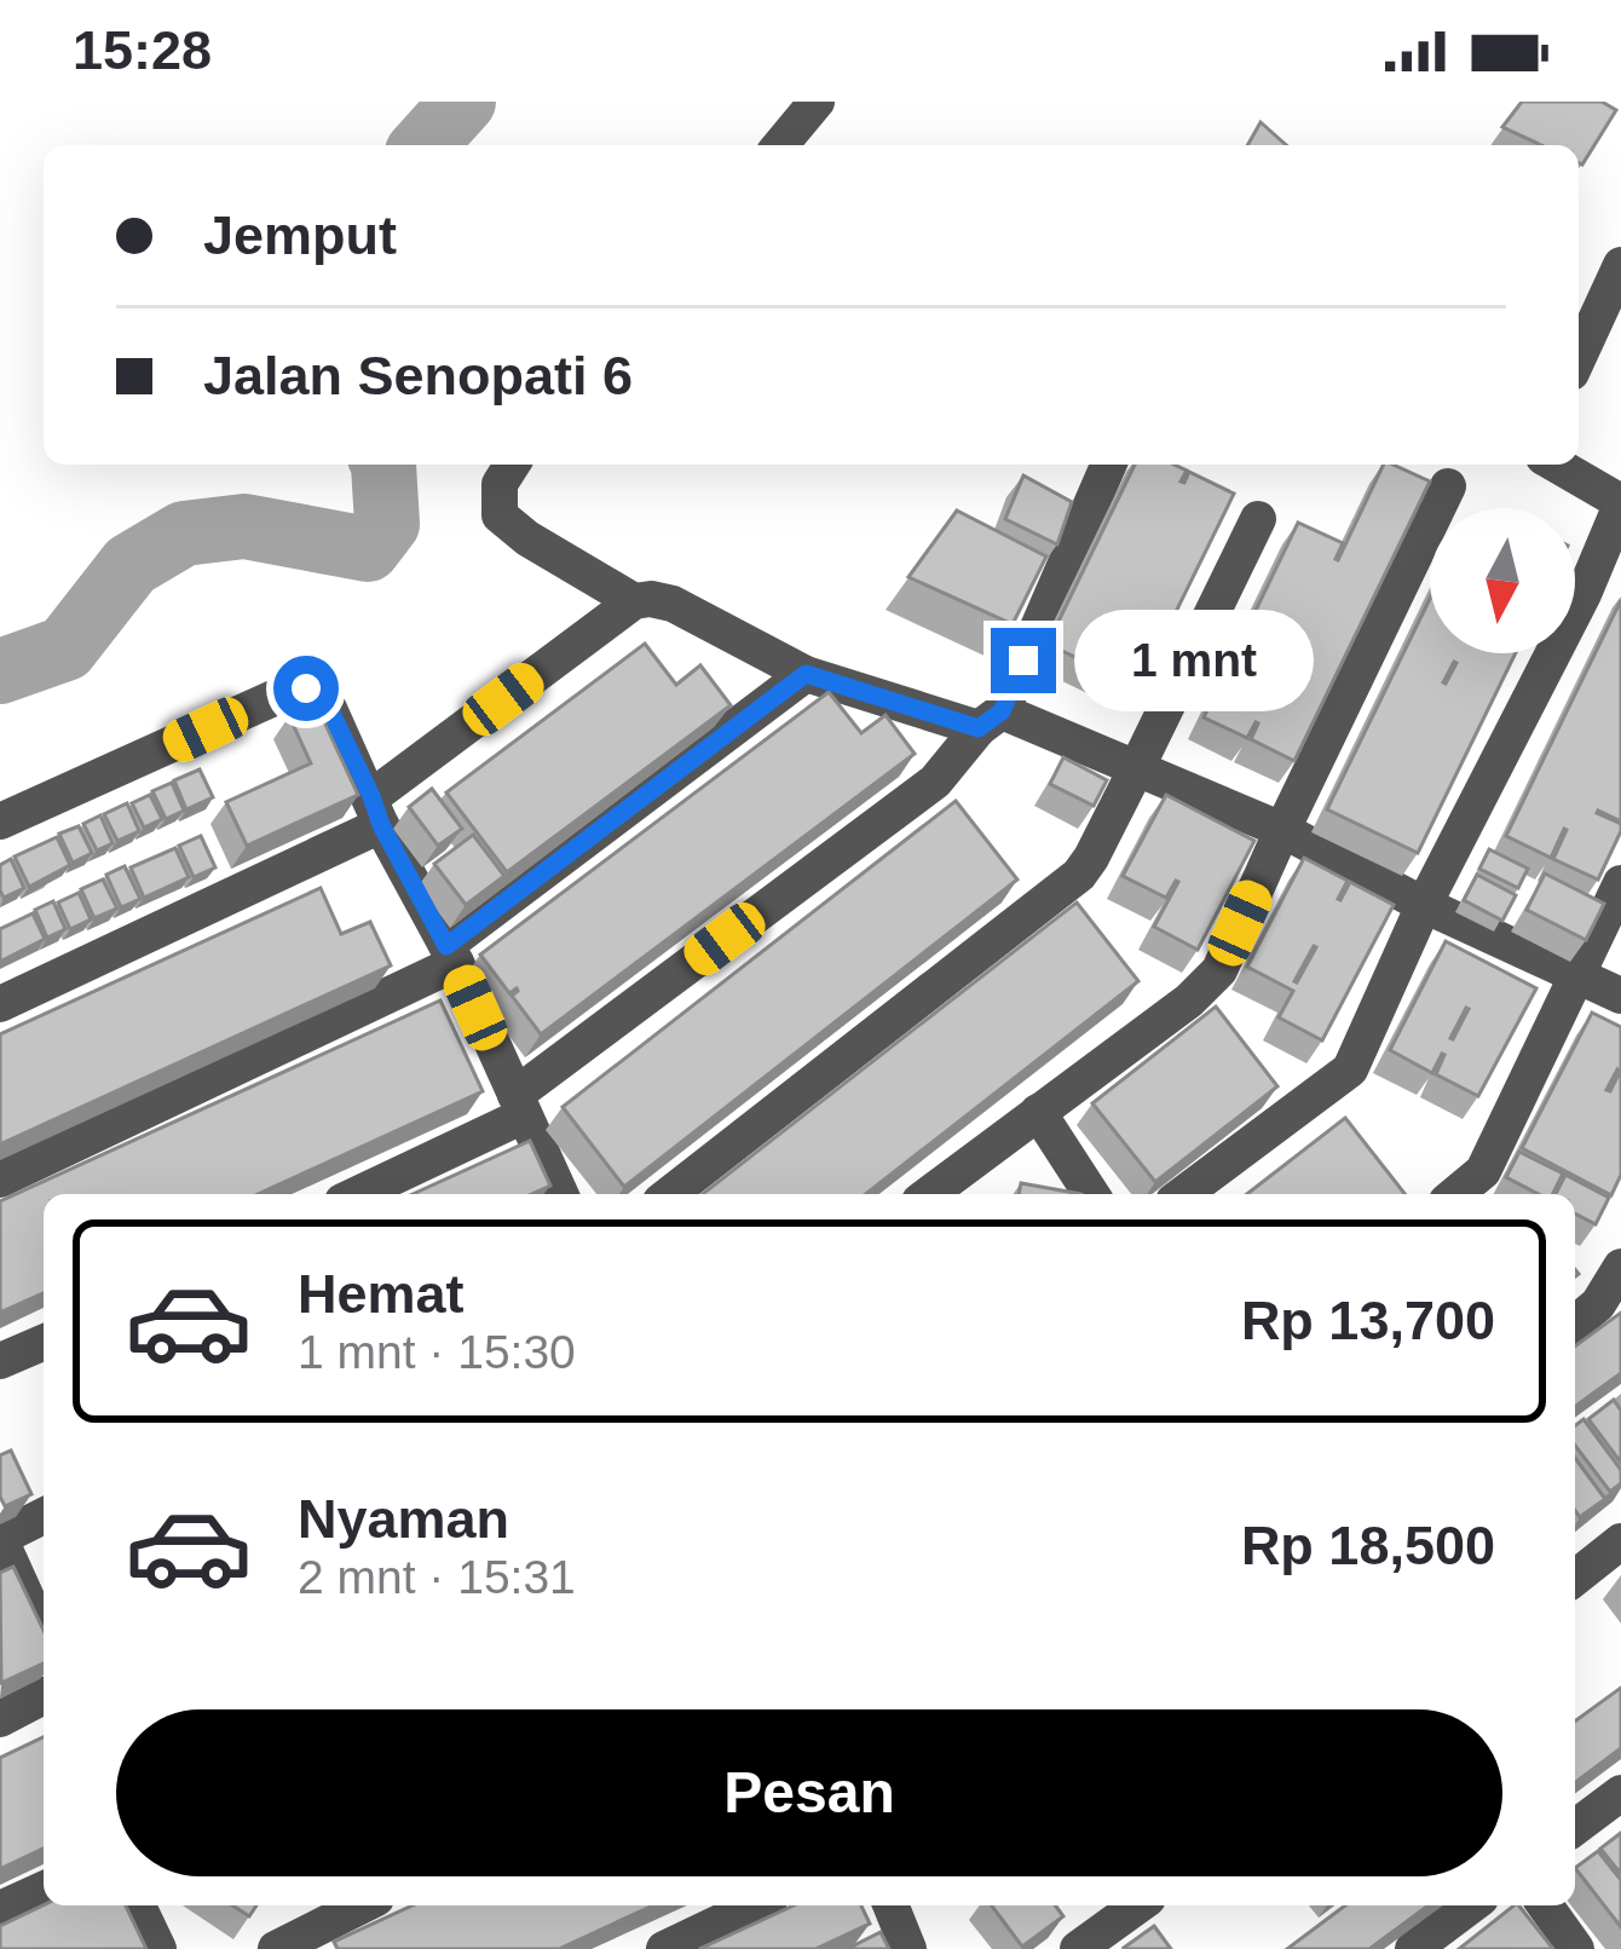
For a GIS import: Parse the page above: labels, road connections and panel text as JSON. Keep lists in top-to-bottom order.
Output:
{
  "north": "bottom",
  "page": {
    "status": "15:28",
    "banner": ["Jemput", "Jalan Senopati 6"],
    "bubble": "1 mnt",
    "list": [
      {
        "name": "Hemat",
        "note": "1 mnt · 15:30",
        "value": "Rp 13,700"
      },
      {
        "name": "Nyaman",
        "note": "2 mnt · 15:31",
        "value": "Rp 18,500"
      }
    ],
    "buttons": "Pesan"
  }
}
